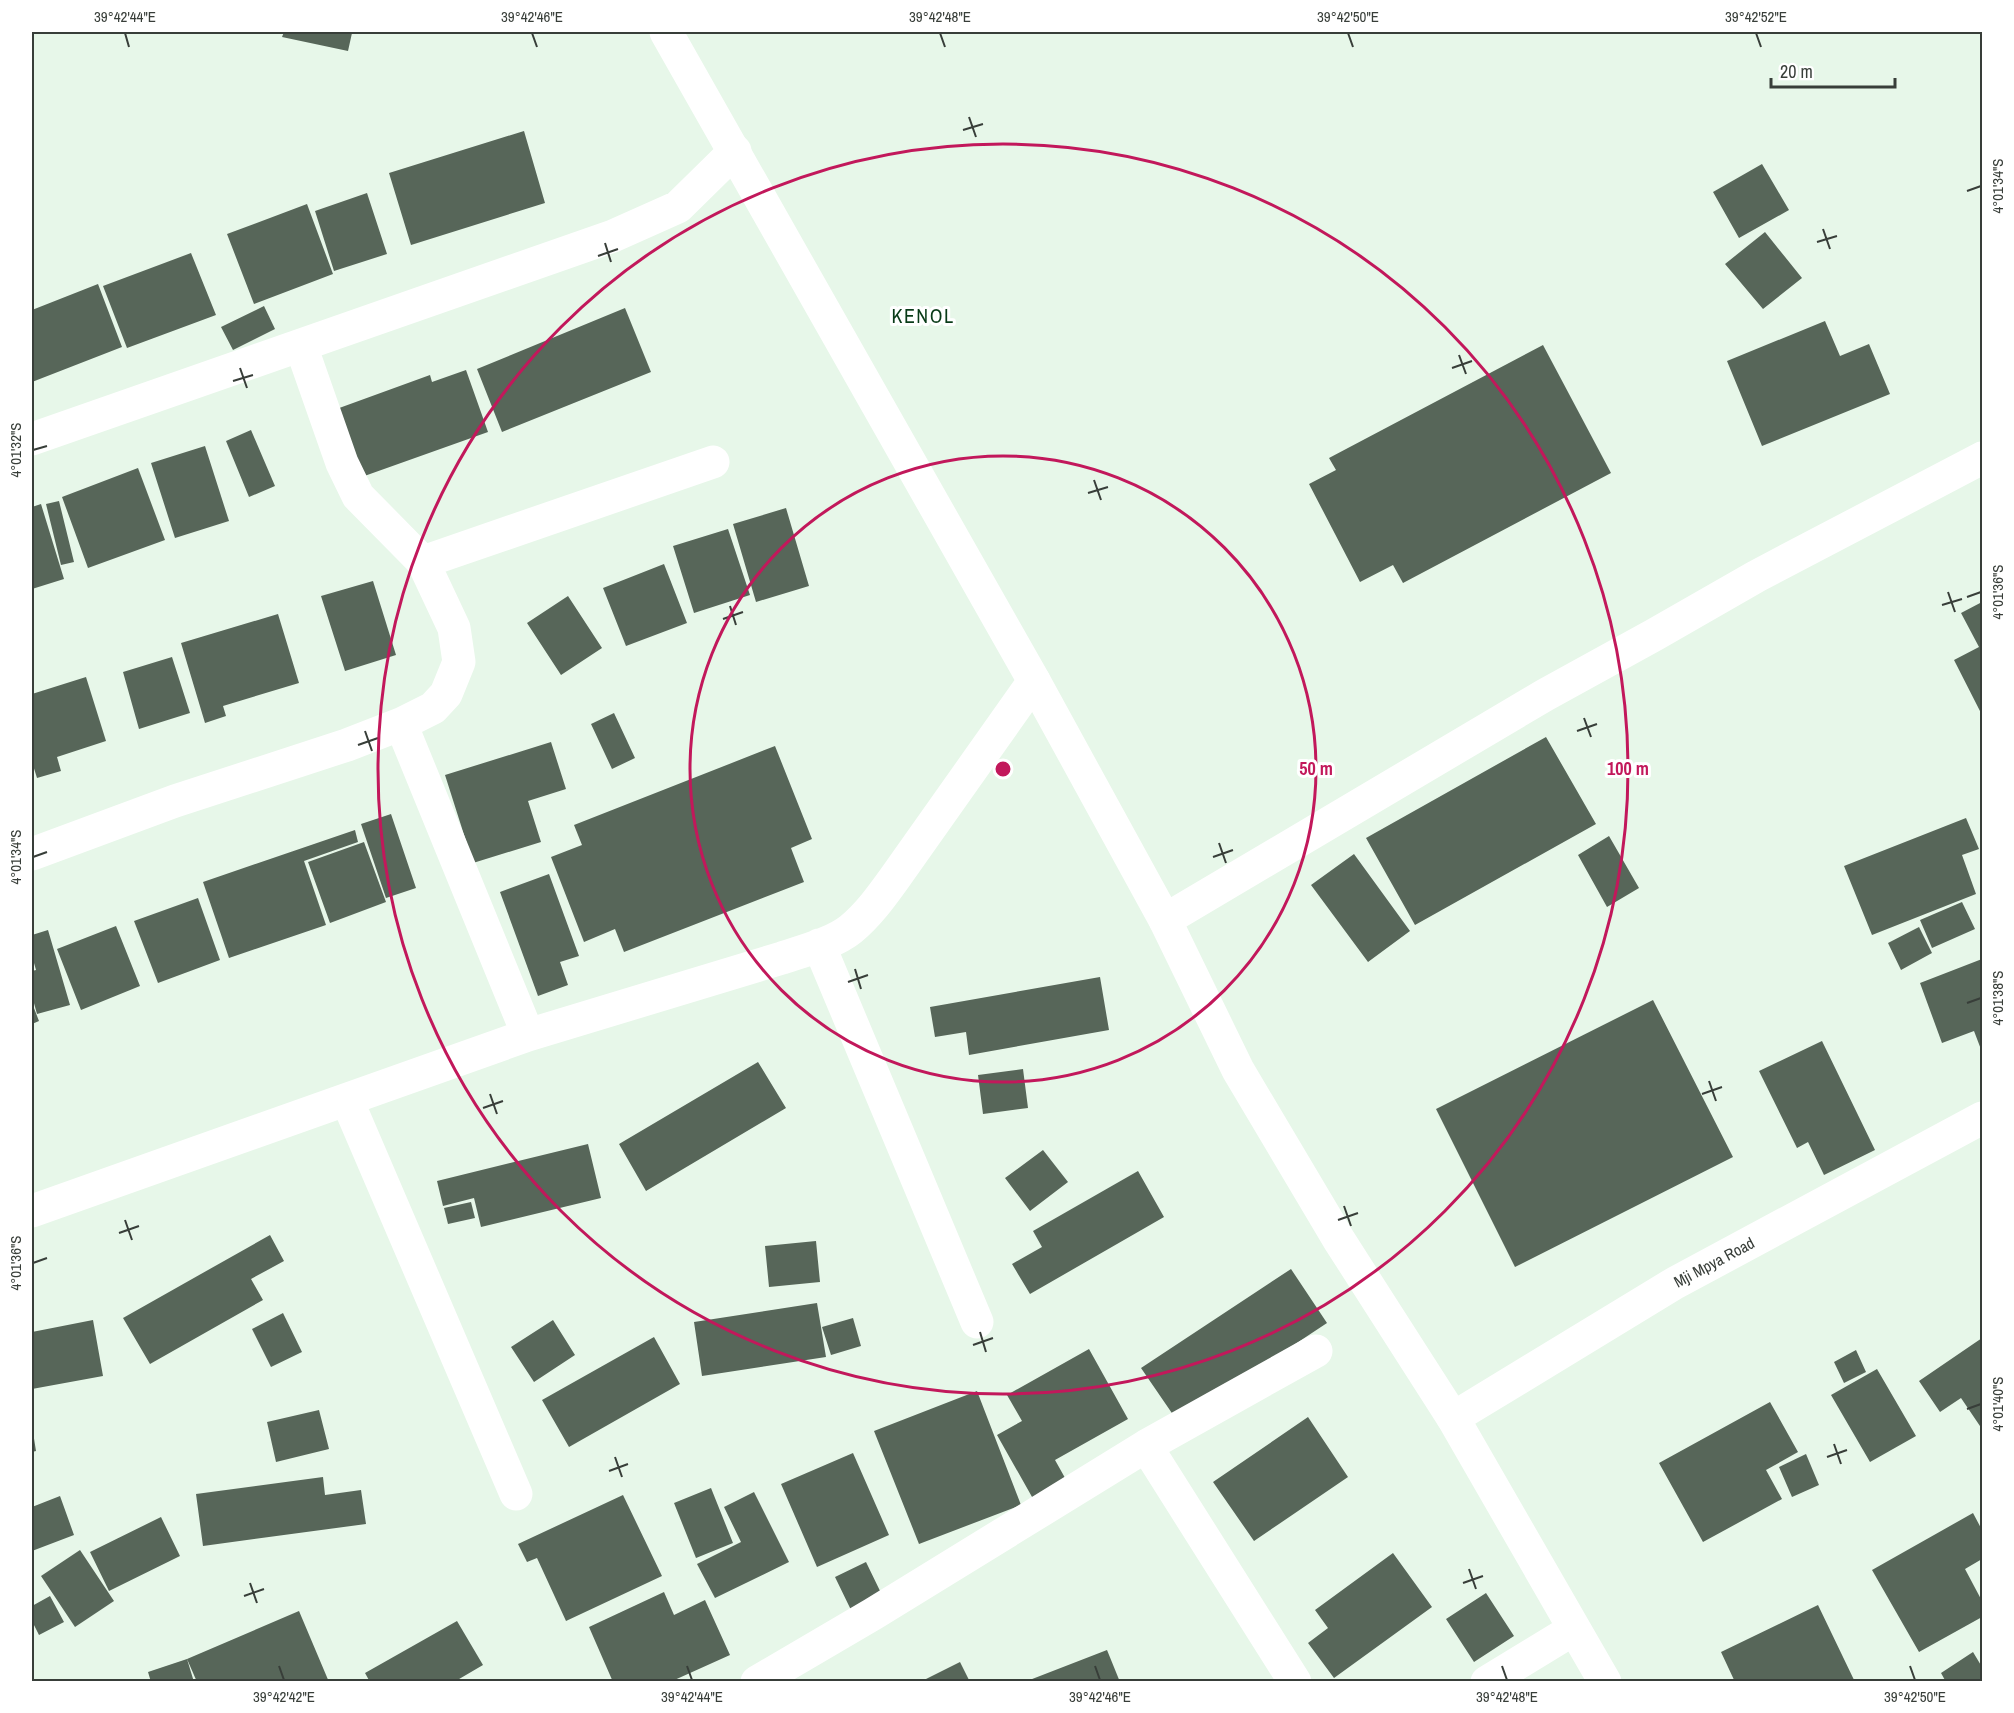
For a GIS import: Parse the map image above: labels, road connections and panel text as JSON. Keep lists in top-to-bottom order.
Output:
{
  "streets": {
    "street": ["Mji Mpya Road"]
  },
  "districts": ["KENOL"],
  "scale_bar": "20 m",
  "coordinates": [
    "39°42'44\"E",
    "39°42'46\"E",
    "39°42'48\"E",
    "39°42'50\"E",
    "39°42'52\"E",
    "4°01'34\"S",
    "4°01'32\"S",
    "4°01'36\"S",
    "4°01'38\"S",
    "4°01'40\"S",
    "39°42'42\"E"
  ],
  "rings": ["50 m", "100 m"]
}
